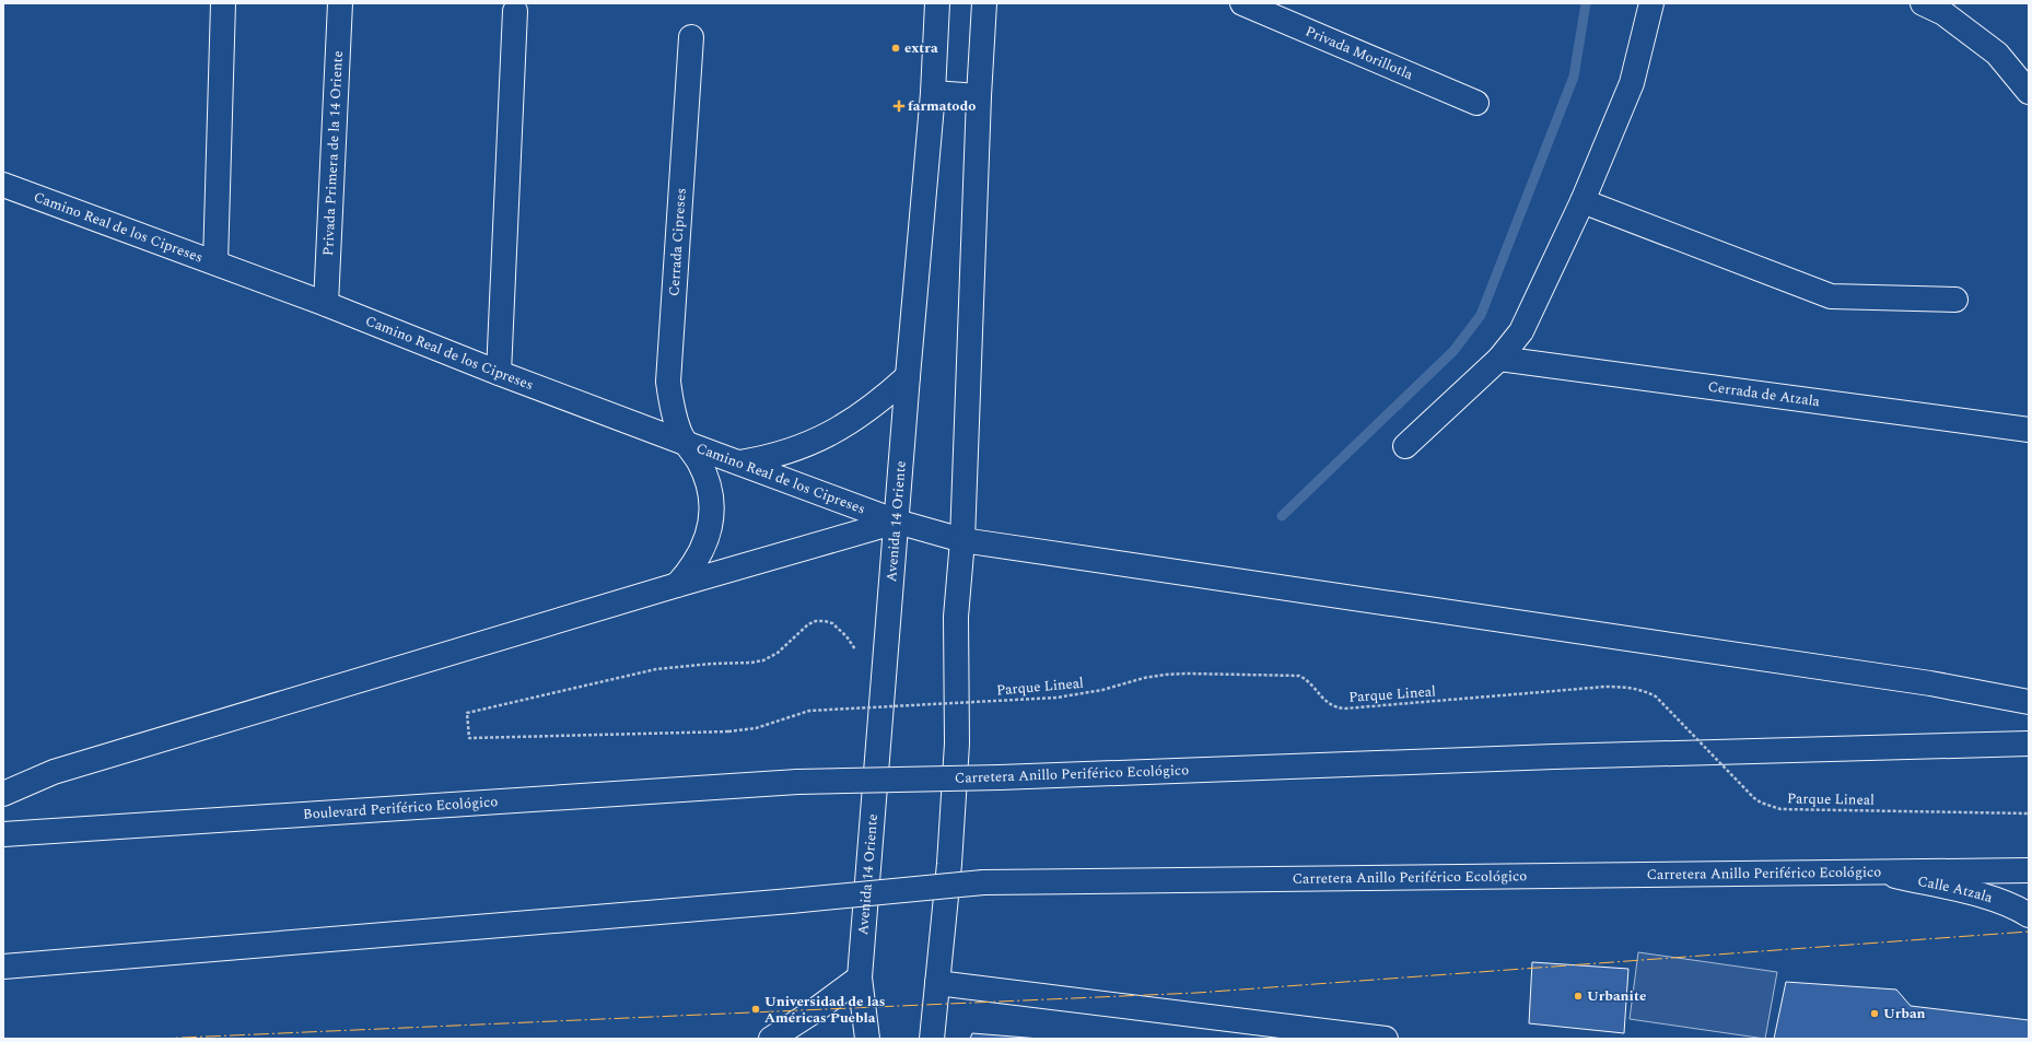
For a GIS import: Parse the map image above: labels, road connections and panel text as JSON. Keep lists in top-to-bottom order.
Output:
{
  "streets": {
    "main road": [
      "Privada Morillotla",
      "Privada Primera de la 14 Oriente",
      "Camino Real de los Cipreses",
      "Cerrada Cipreses",
      "Cerrada de Atzala",
      "Avenida 14 Oriente",
      "Carretera Anillo Periférico Ecológico",
      "Boulevard Periférico Ecológico",
      "Calle Atzala"
    ],
    "path": ["Parque Lineal"]
  },
  "crossings": [
    ["Privada Primera de la 14 Oriente", "Camino Real de los Cipreses"],
    ["Camino Real de los Cipreses", "Cerrada Cipreses"],
    ["Camino Real de los Cipreses", "Avenida 14 Oriente"],
    ["Carretera Anillo Periférico Ecológico", "Boulevard Periférico Ecológico"],
    ["Carretera Anillo Periférico Ecológico", "Calle Atzala"]
  ],
  "places": {
    "other": [
      "extra",
      "Urbanite",
      "Universidad de las Américas Puebla",
      "Urban"
    ],
    "health": ["farmatodo"]
  }
}
